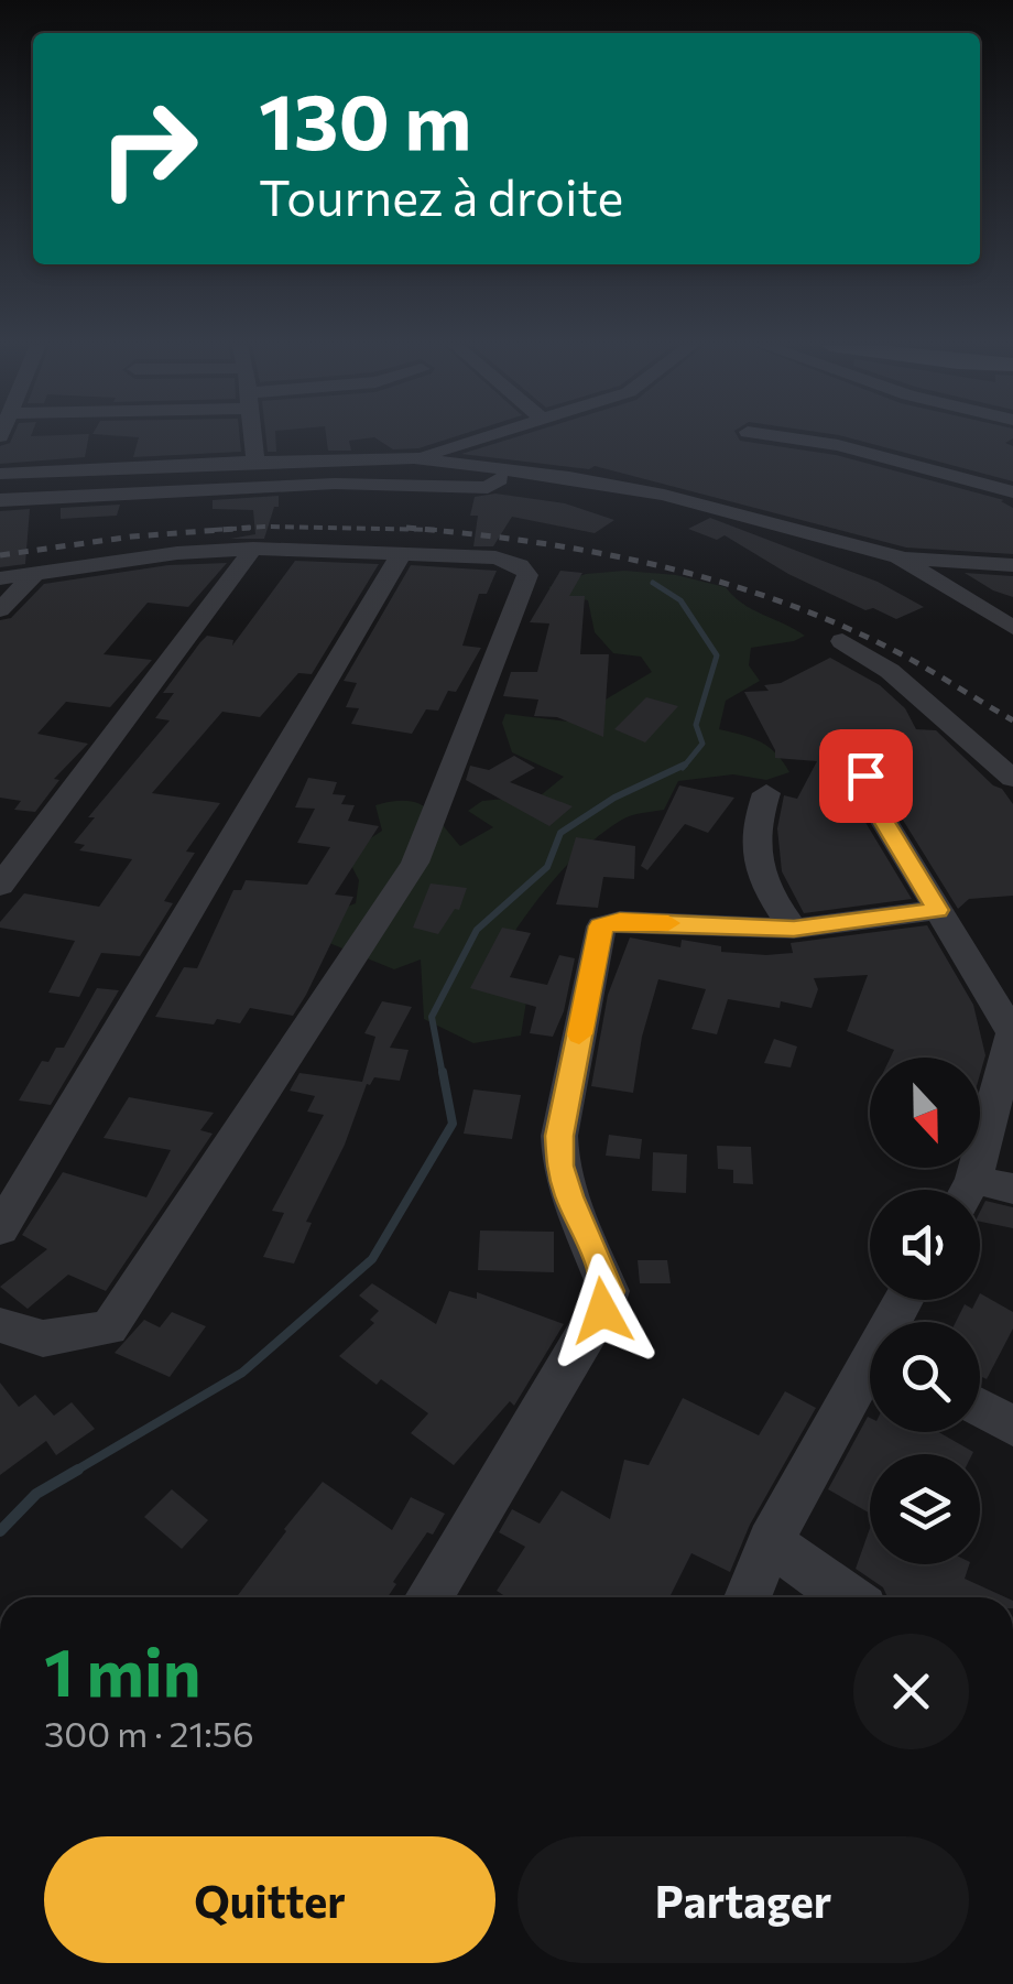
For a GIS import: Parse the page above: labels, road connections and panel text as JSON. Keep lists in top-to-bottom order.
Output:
{
  "north": "bottom",
  "page": {
    "turn": ["130 m", "Tournez à droite"],
    "heading": ["1 min", "300 m · 21:56"],
    "buttons": ["Quitter", "Partager"]
  }
}
